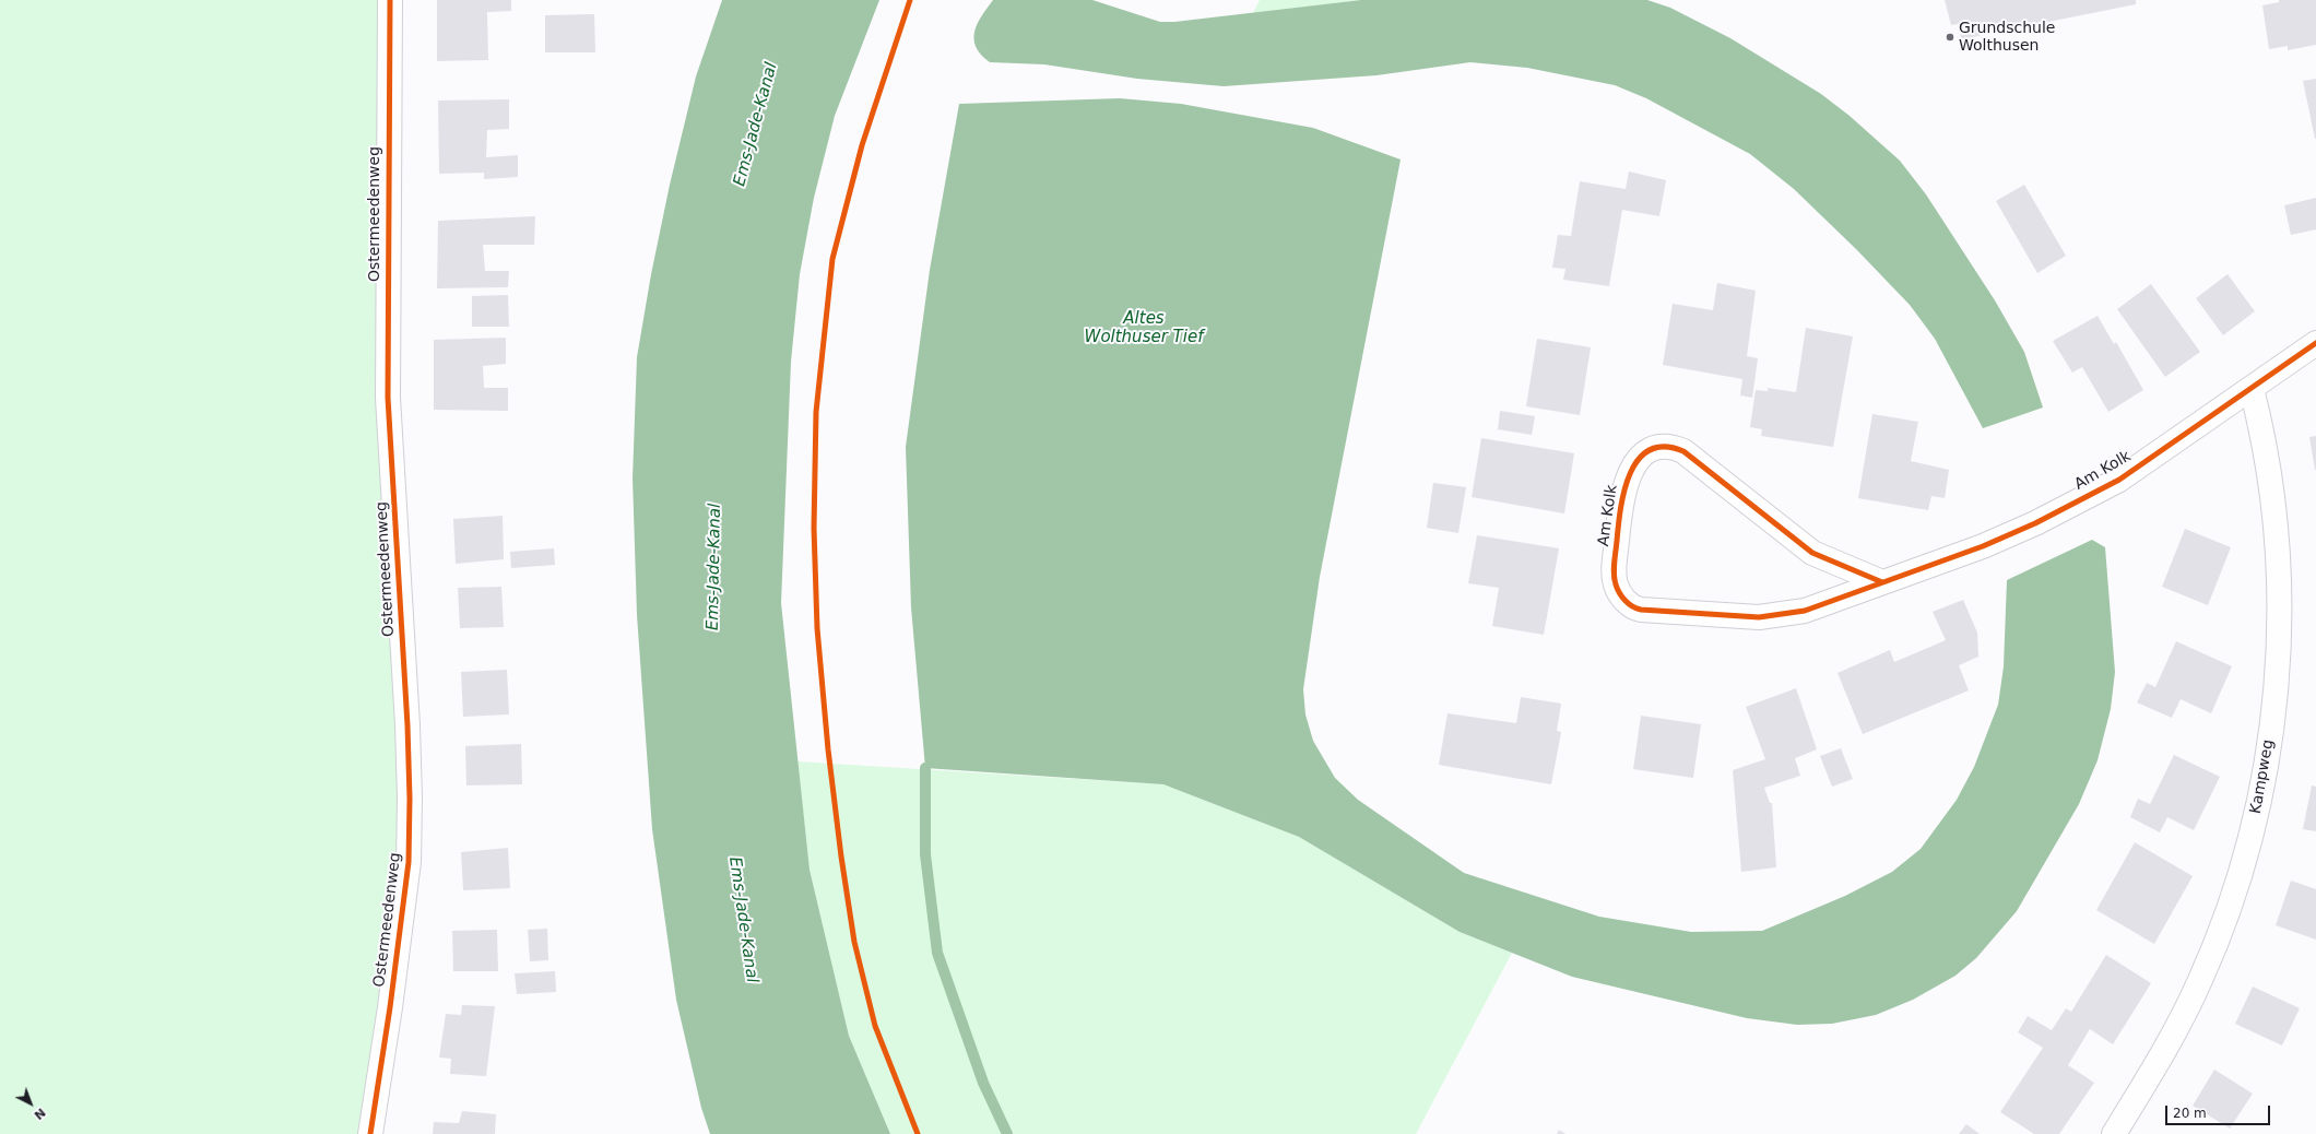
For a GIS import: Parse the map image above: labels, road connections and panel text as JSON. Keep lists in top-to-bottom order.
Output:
{
  "streets": {
    "street": ["Ostermeedenweg", "Am Kolk", "Kampweg"]
  },
  "crossings": [
    ["Am Kolk", "Kampweg"]
  ],
  "water": ["Ems-Jade-Kanal", "Altes Wolthuser Tief"],
  "places": ["Grundschule Wolthusen"],
  "scale_bar": "20 m",
  "north": "bottom right"
}
